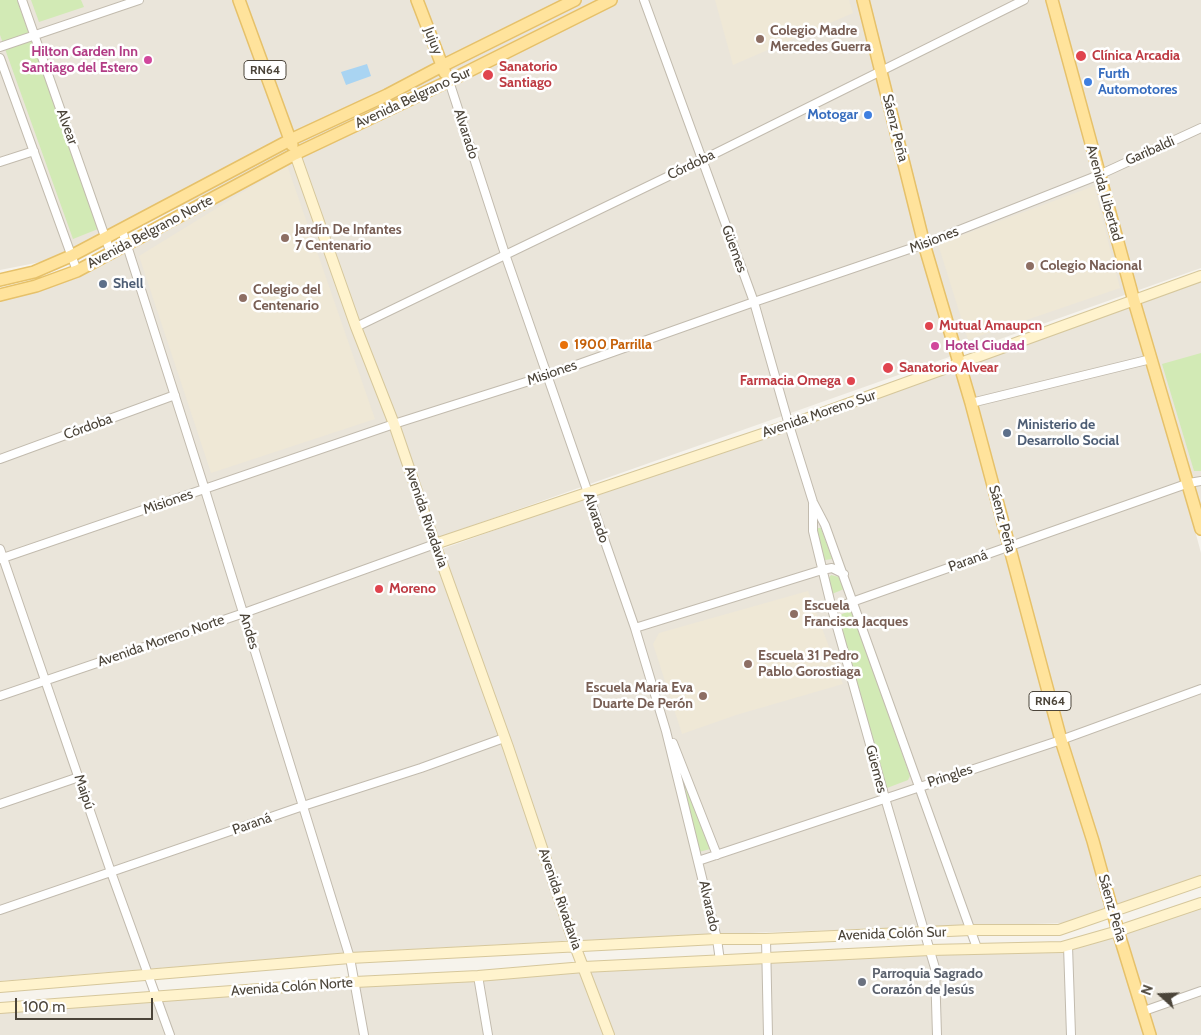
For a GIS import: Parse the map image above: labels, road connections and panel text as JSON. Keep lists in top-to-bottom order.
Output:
{
  "streets": {
    "main road": [
      "Jujuy",
      "RN64",
      "Avenida Belgrano Sur",
      "Sáenz Peña",
      "Avenida Libertad",
      "Avenida Belgrano Norte",
      "Avenida Moreno Sur",
      "Avenida Rivadavia",
      "Avenida Colón Sur",
      "Avenida Colón Norte"
    ],
    "street": [
      "Alvear",
      "Alvarado",
      "Garibaldi",
      "Córdoba",
      "Misiones",
      "Güemes",
      "Paraná",
      "Andes",
      "Avenida Moreno Norte",
      "Pringles",
      "Maipú"
    ]
  },
  "crossings": [
    ["Jujuy", "Avenida Belgrano Sur"],
    ["Jujuy", "Alvarado"],
    ["Avenida Belgrano Sur", "Alvarado"],
    ["Avenida Belgrano Sur", "Avenida Belgrano Norte"],
    ["Avenida Belgrano Sur", "Avenida Rivadavia"],
    ["Alvear", "Avenida Belgrano Norte"],
    ["Sáenz Peña", "Córdoba"],
    ["Sáenz Peña", "Misiones"],
    ["Sáenz Peña", "Avenida Moreno Sur"],
    ["Sáenz Peña", "Paraná"],
    ["Sáenz Peña", "Pringles"],
    ["Sáenz Peña", "Avenida Colón Sur"],
    ["Alvarado", "Córdoba"],
    ["Alvarado", "Misiones"],
    ["Alvarado", "Avenida Moreno Sur"],
    ["Alvarado", "Pringles"],
    ["Alvarado", "Avenida Colón Sur"],
    ["Garibaldi", "Avenida Libertad"],
    ["Garibaldi", "Misiones"],
    ["Córdoba", "Güemes"],
    ["Córdoba", "Avenida Rivadavia"],
    ["Córdoba", "Andes"],
    ["Avenida Libertad", "Misiones"],
    ["Avenida Libertad", "Avenida Moreno Sur"],
    ["Avenida Libertad", "Paraná"],
    ["Avenida Belgrano Norte", "Avenida Rivadavia"],
    ["Avenida Belgrano Norte", "Andes"],
    ["Misiones", "Güemes"],
    ["Misiones", "Avenida Rivadavia"],
    ["Misiones", "Andes"],
    ["Misiones", "Maipú"],
    ["Güemes", "Avenida Moreno Sur"],
    ["Güemes", "Paraná"],
    ["Güemes", "Pringles"],
    ["Güemes", "Avenida Colón Sur"],
    ["Avenida Moreno Sur", "Avenida Rivadavia"],
    ["Avenida Moreno Sur", "Avenida Moreno Norte"],
    ["Avenida Rivadavia", "Paraná"],
    ["Avenida Rivadavia", "Avenida Moreno Norte"],
    ["Avenida Rivadavia", "Avenida Colón Sur"],
    ["Avenida Rivadavia", "Avenida Colón Norte"],
    ["Paraná", "Andes"],
    ["Paraná", "Maipú"],
    ["Andes", "Avenida Moreno Norte"],
    ["Andes", "Avenida Colón Norte"],
    ["Avenida Moreno Norte", "Maipú"],
    ["Maipú", "Avenida Colón Norte"],
    ["Avenida Colón Sur", "Avenida Colón Norte"]
  ],
  "places": [
    "Colegio Madre Mercedes Guerra",
    "Clínica Arcadia",
    "Hilton Garden Inn Santiago del Estero",
    "Sanatorio Santiago",
    "Furth Automotores",
    "Motogar",
    "Jardín De Infantes 7 Centenario",
    "Colegio Nacional",
    "Shell",
    "Colegio del Centenario",
    "Mutual Amaupcn",
    "1900 Parrilla",
    "Hotel Ciudad",
    "Sanatorio Alvear",
    "Farmacia Omega",
    "Ministerio de Desarrollo Social",
    "Moreno",
    "Escuela Francisca Jacques",
    "Escuela 31 Pedro Pablo Gorostiaga",
    "Escuela Maria Eva Duarte De Perón",
    "Parroquia Sagrado Corazón de Jesús"
  ],
  "scale_bar": "100 m",
  "north": "left"
}
